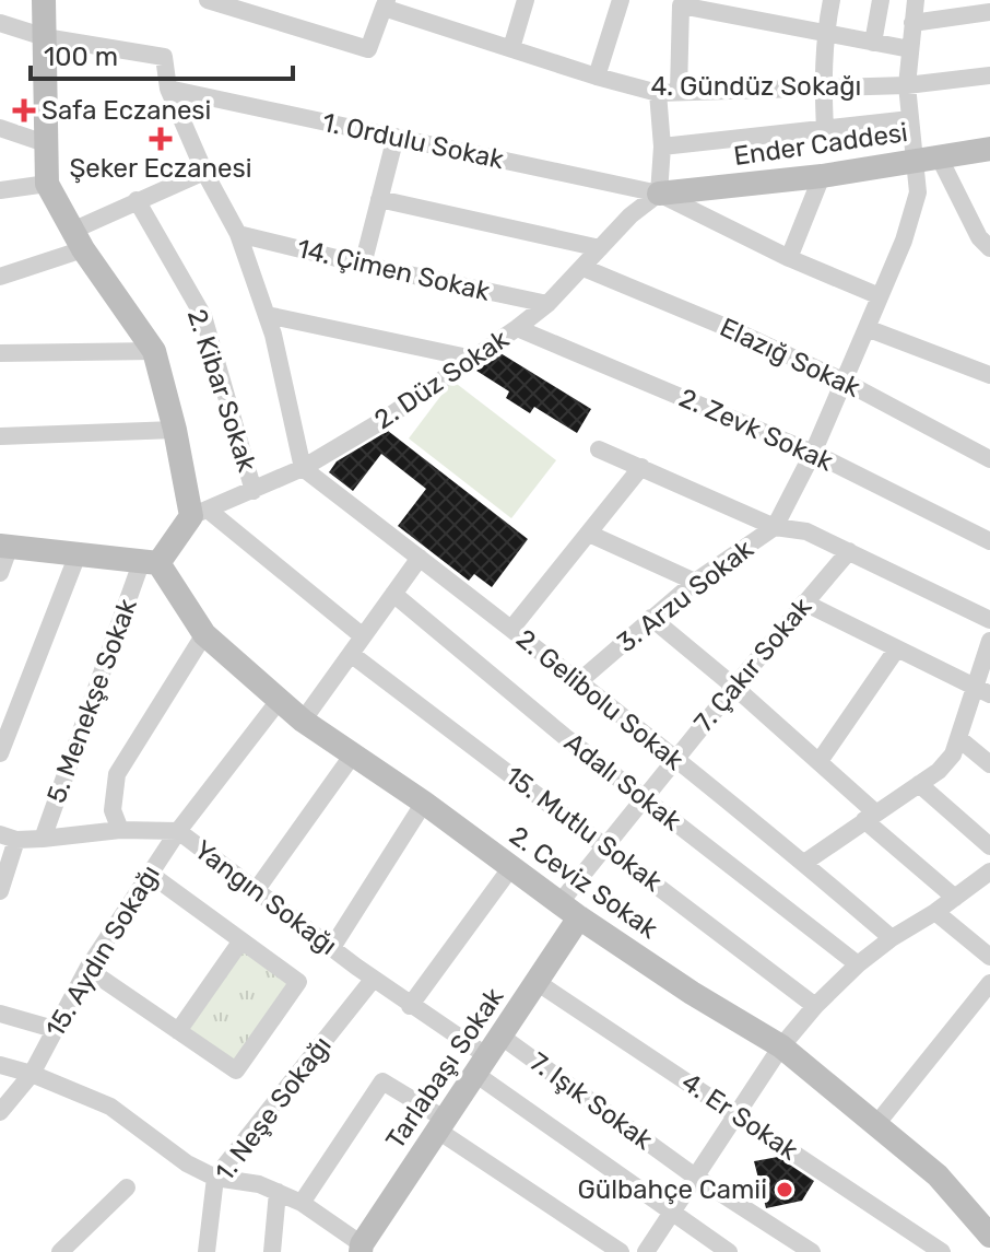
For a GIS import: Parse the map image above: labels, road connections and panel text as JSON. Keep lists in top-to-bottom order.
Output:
{
  "streets": {
    "main road": ["Ender Caddesi", "2. Ceviz Sokak", "Tarlabaşı Sokak"],
    "street": [
      "4. Gündüz Sokağı",
      "1. Ordulu Sokak",
      "14. Çimen Sokak",
      "Elazığ Sokak",
      "2. Düz Sokak",
      "2. Kibar Sokak",
      "2. Zevk Sokak",
      "3. Arzu Sokak",
      "7. Çakır Sokak",
      "2. Gelibolu Sokak",
      "5. Menekşe Sokak",
      "Adalı Sokak",
      "15. Mutlu Sokak",
      "Yangın Sokağı",
      "15. Aydın Sokağı",
      "7. Işık Sokak",
      "1. Neşe Sokağı",
      "4. Er Sokak"
    ]
  },
  "crossings": [
    ["1. Ordulu Sokak", "Ender Caddesi"],
    ["1. Ordulu Sokak", "2. Düz Sokak"],
    ["Ender Caddesi", "2. Düz Sokak"],
    ["14. Çimen Sokak", "2. Düz Sokak"],
    ["Elazığ Sokak", "2. Düz Sokak"],
    ["2. Düz Sokak", "2. Kibar Sokak"],
    ["2. Düz Sokak", "2. Zevk Sokak"],
    ["2. Düz Sokak", "2. Gelibolu Sokak"],
    ["3. Arzu Sokak", "7. Çakır Sokak"],
    ["3. Arzu Sokak", "2. Gelibolu Sokak"],
    ["7. Çakır Sokak", "2. Gelibolu Sokak"],
    ["7. Çakır Sokak", "Adalı Sokak"],
    ["7. Çakır Sokak", "15. Mutlu Sokak"],
    ["7. Çakır Sokak", "2. Ceviz Sokak"],
    ["7. Çakır Sokak", "Tarlabaşı Sokak"],
    ["5. Menekşe Sokak", "2. Ceviz Sokak"],
    ["5. Menekşe Sokak", "Yangın Sokağı"],
    ["2. Ceviz Sokak", "15. Aydın Sokağı"],
    ["2. Ceviz Sokak", "Tarlabaşı Sokak"],
    ["Yangın Sokağı", "15. Aydın Sokağı"],
    ["Yangın Sokağı", "Tarlabaşı Sokak"],
    ["Yangın Sokağı", "7. Işık Sokak"],
    ["Yangın Sokağı", "1. Neşe Sokağı"],
    ["Tarlabaşı Sokak", "7. Işık Sokak"],
    ["Tarlabaşı Sokak", "4. Er Sokak"]
  ],
  "places": {
    "health": ["Safa Eczanesi", "Şeker Eczanesi"],
    "other": ["Gülbahçe Camii"]
  },
  "scale_bar": "100 m"
}
